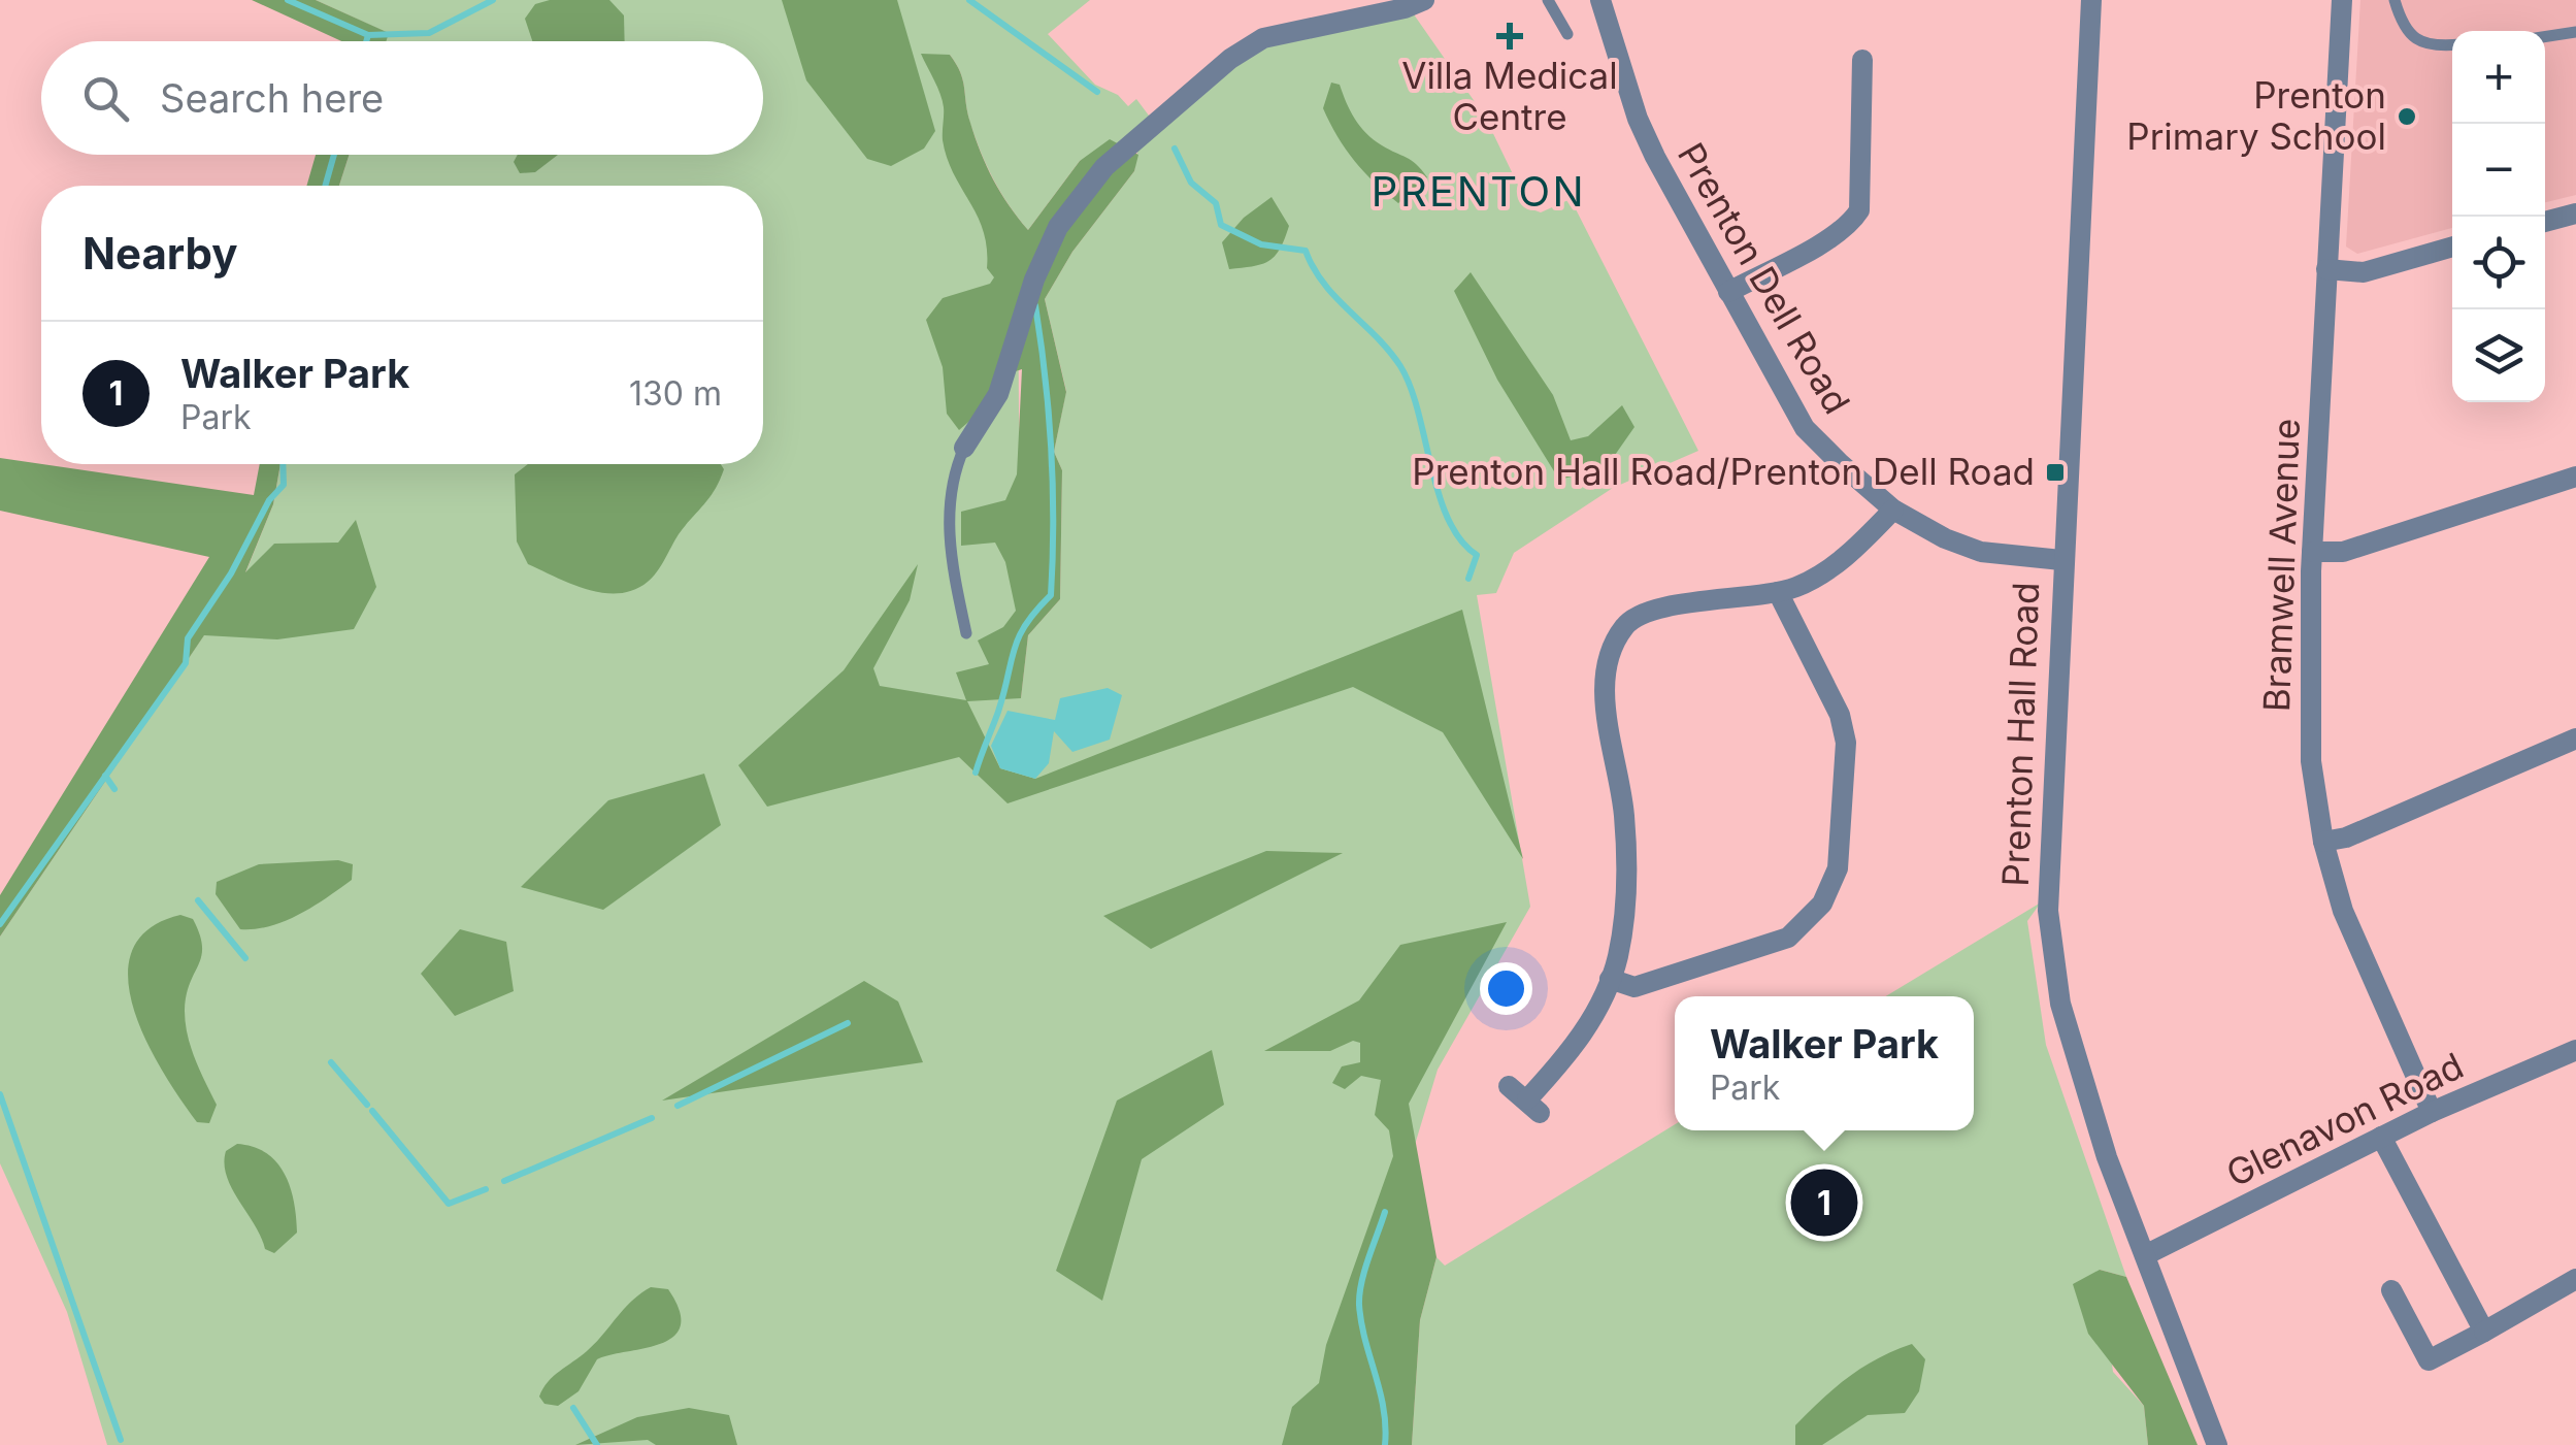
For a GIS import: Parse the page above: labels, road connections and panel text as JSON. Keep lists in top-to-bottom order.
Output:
{
  "streets": {
    "street": [
      "Prenton Dell Road",
      "Bramwell Avenue",
      "Prenton Hall Road",
      "Glenavon Road"
    ]
  },
  "crossings": [
    ["Prenton Dell Road", "Prenton Hall Road"],
    ["Bramwell Avenue", "Glenavon Road"],
    ["Prenton Hall Road", "Glenavon Road"]
  ],
  "districts": ["PRENTON"],
  "places": {
    "health": ["Villa Medical Centre"],
    "other": ["Prenton Primary School"],
    "transit": ["Prenton Hall Road/Prenton Dell Road"]
  },
  "page": {
    "map_buttons": ["+", "−"],
    "search": "Search here",
    "heading": "Nearby",
    "list": [
      {
        "mark": "1",
        "name": "Walker Park",
        "note": "Park",
        "value": "130 m"
      }
    ],
    "popup": ["Walker Park", "Park"],
    "pins": "1"
  }
}
